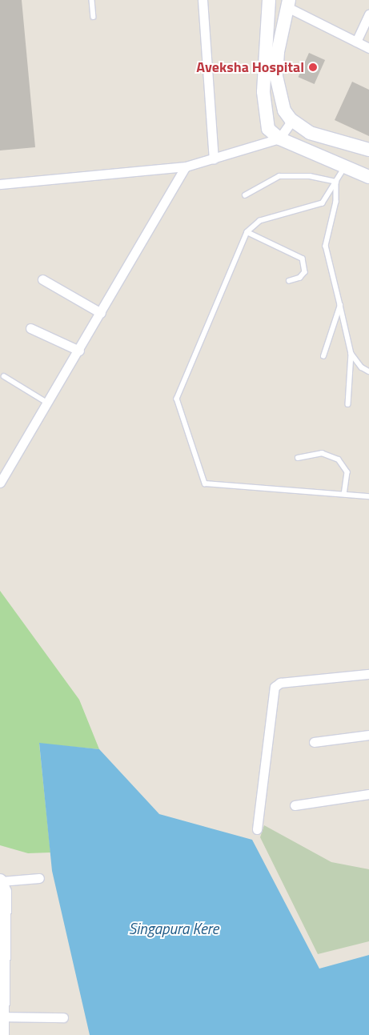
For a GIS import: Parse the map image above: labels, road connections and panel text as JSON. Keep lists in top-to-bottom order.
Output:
{
  "water": ["Singapura Kere"],
  "places": ["Aveksha Hospital"]
}
